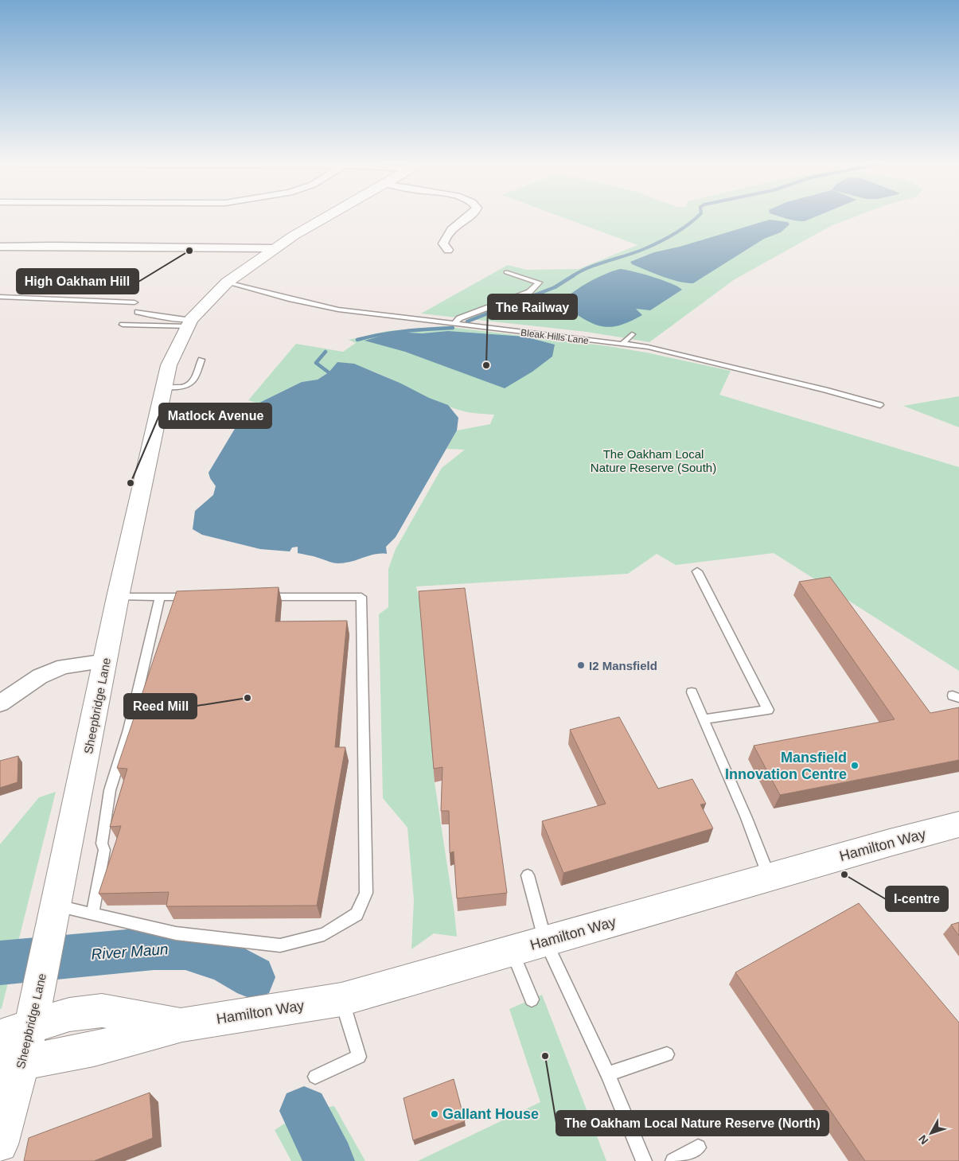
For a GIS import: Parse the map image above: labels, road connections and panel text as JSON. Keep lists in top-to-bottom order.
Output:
{
  "streets": {
    "street": ["Sheepbridge Lane", "Hamilton Way"],
    "lane": ["Bleak Hills Lane"]
  },
  "crossings": [
    ["Bleak Hills Lane", "Sheepbridge Lane"],
    ["Sheepbridge Lane", "Hamilton Way"]
  ],
  "water": ["River Maun"],
  "parks": ["The Oakham Local Nature Reserve (South)"],
  "places": [
    "High Oakham Hill",
    "The Railway",
    "Matlock Avenue",
    "I2 Mansfield",
    "Reed Mill",
    "Mansfield Innovation Centre",
    "I-centre",
    "The Oakham Local Nature Reserve (North)",
    "Gallant House"
  ],
  "north": "bottom left"
}
